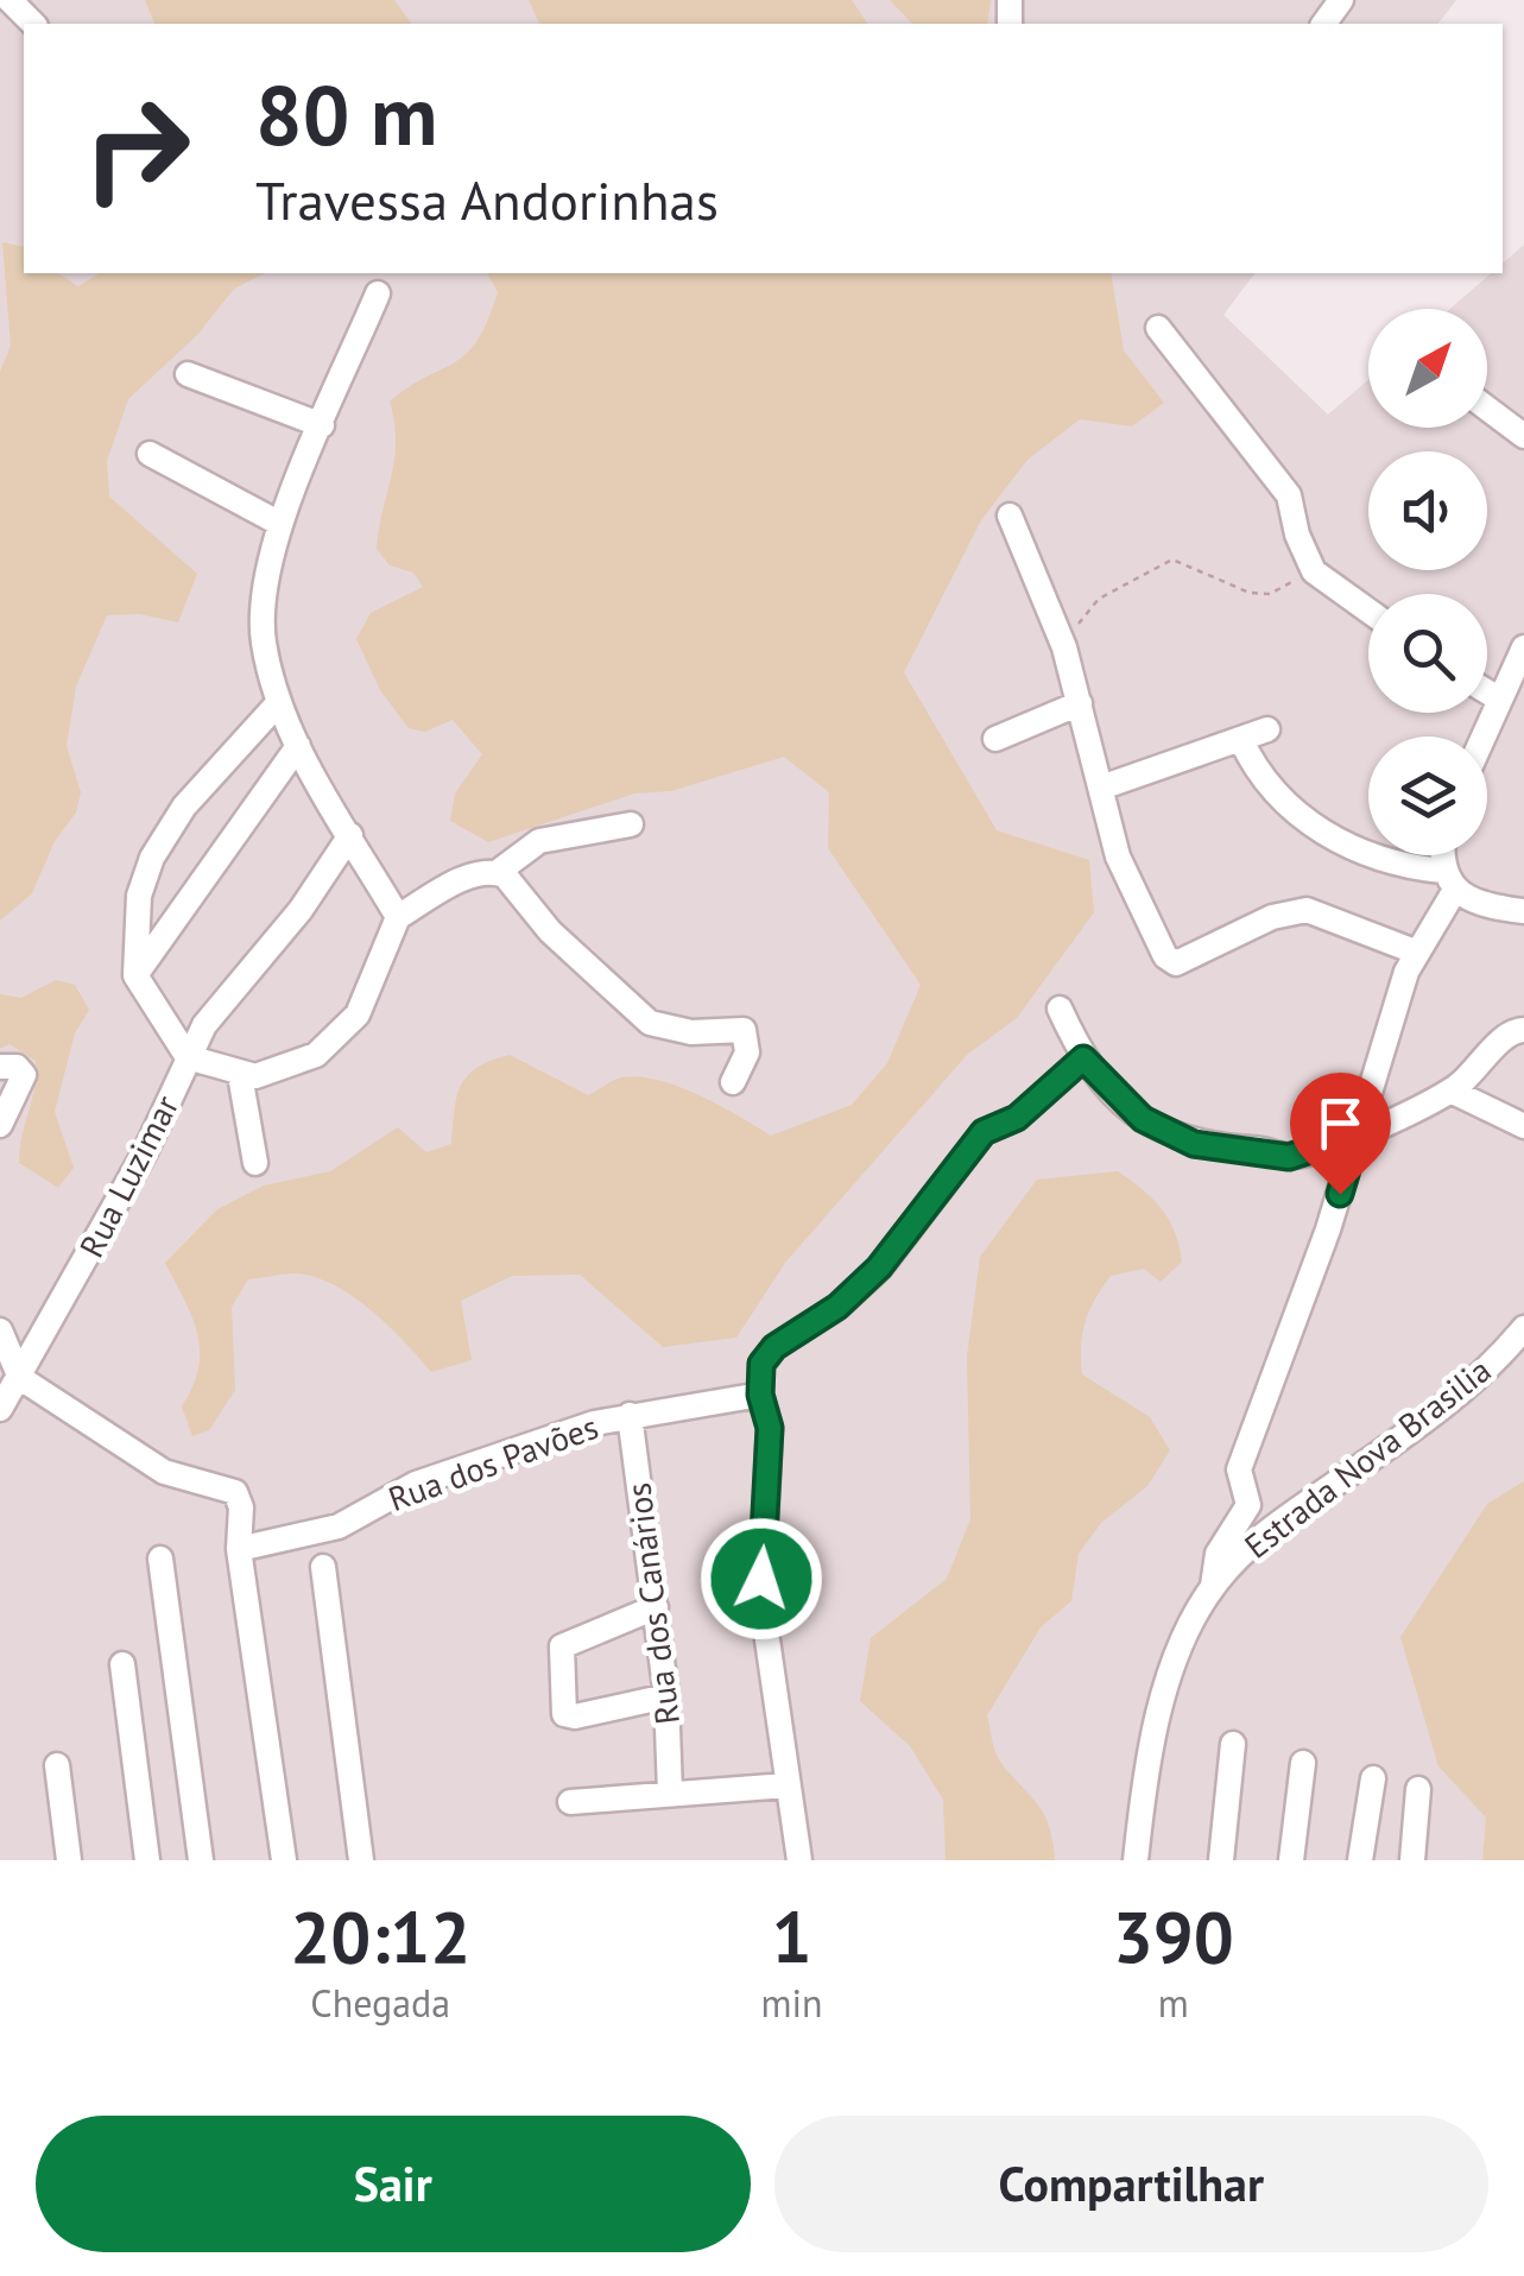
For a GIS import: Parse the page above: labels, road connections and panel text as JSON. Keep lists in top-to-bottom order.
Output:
{
  "streets": {
    "street": [
      "Rua Luzimar",
      "Estrada Nova Brasilia",
      "Rua dos Pavões",
      "Rua dos Canários"
    ]
  },
  "crossings": [
    ["Rua dos Pavões", "Rua dos Canários"]
  ],
  "north": "top right",
  "page": {
    "turn": ["80 m", "Travessa Andorinhas"],
    "eta": [
      "20:12",
      "Chegada",
      "1",
      "min",
      "390",
      "m"
    ],
    "buttons": ["Sair", "Compartilhar"]
  }
}
